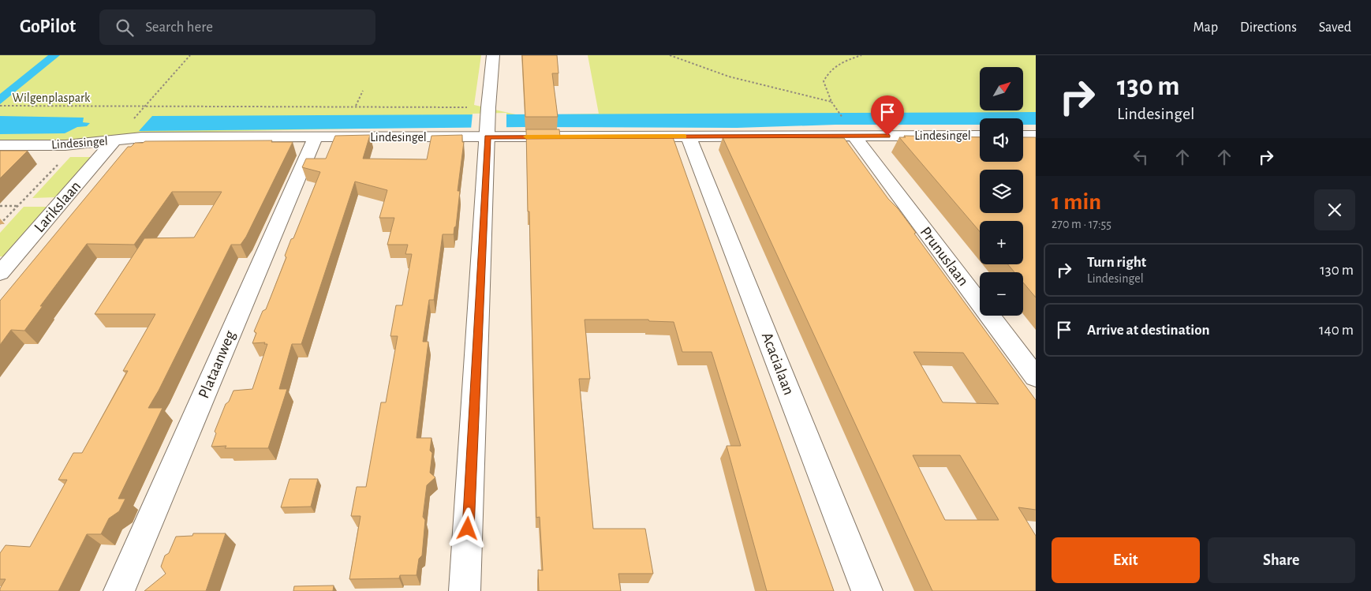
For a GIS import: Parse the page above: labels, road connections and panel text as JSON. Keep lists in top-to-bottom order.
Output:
{
  "streets": {
    "street": [
      "Lindesingel",
      "Larikslaan",
      "Prunuslaan",
      "Acacialaan",
      "Plataanweg"
    ]
  },
  "crossings": [
    ["Lindesingel", "Larikslaan"],
    ["Lindesingel", "Prunuslaan"],
    ["Lindesingel", "Acacialaan"],
    ["Lindesingel", "Plataanweg"]
  ],
  "parks": ["Wilgenplaspark"],
  "north": "top right",
  "page": {
    "header": "GoPilot",
    "search": "Search here",
    "nav": ["Map", "Directions", "Saved"],
    "turn": ["130 m", "Lindesingel"],
    "map_buttons": ["+", "−"],
    "heading": ["1 min", "270 m · 17:55"],
    "list": [
      {
        "name": "Turn right",
        "note": "Lindesingel",
        "value": "130 m"
      },
      {
        "name": "Arrive at destination",
        "value": "140 m"
      }
    ],
    "buttons": ["Exit", "Share"]
  }
}
